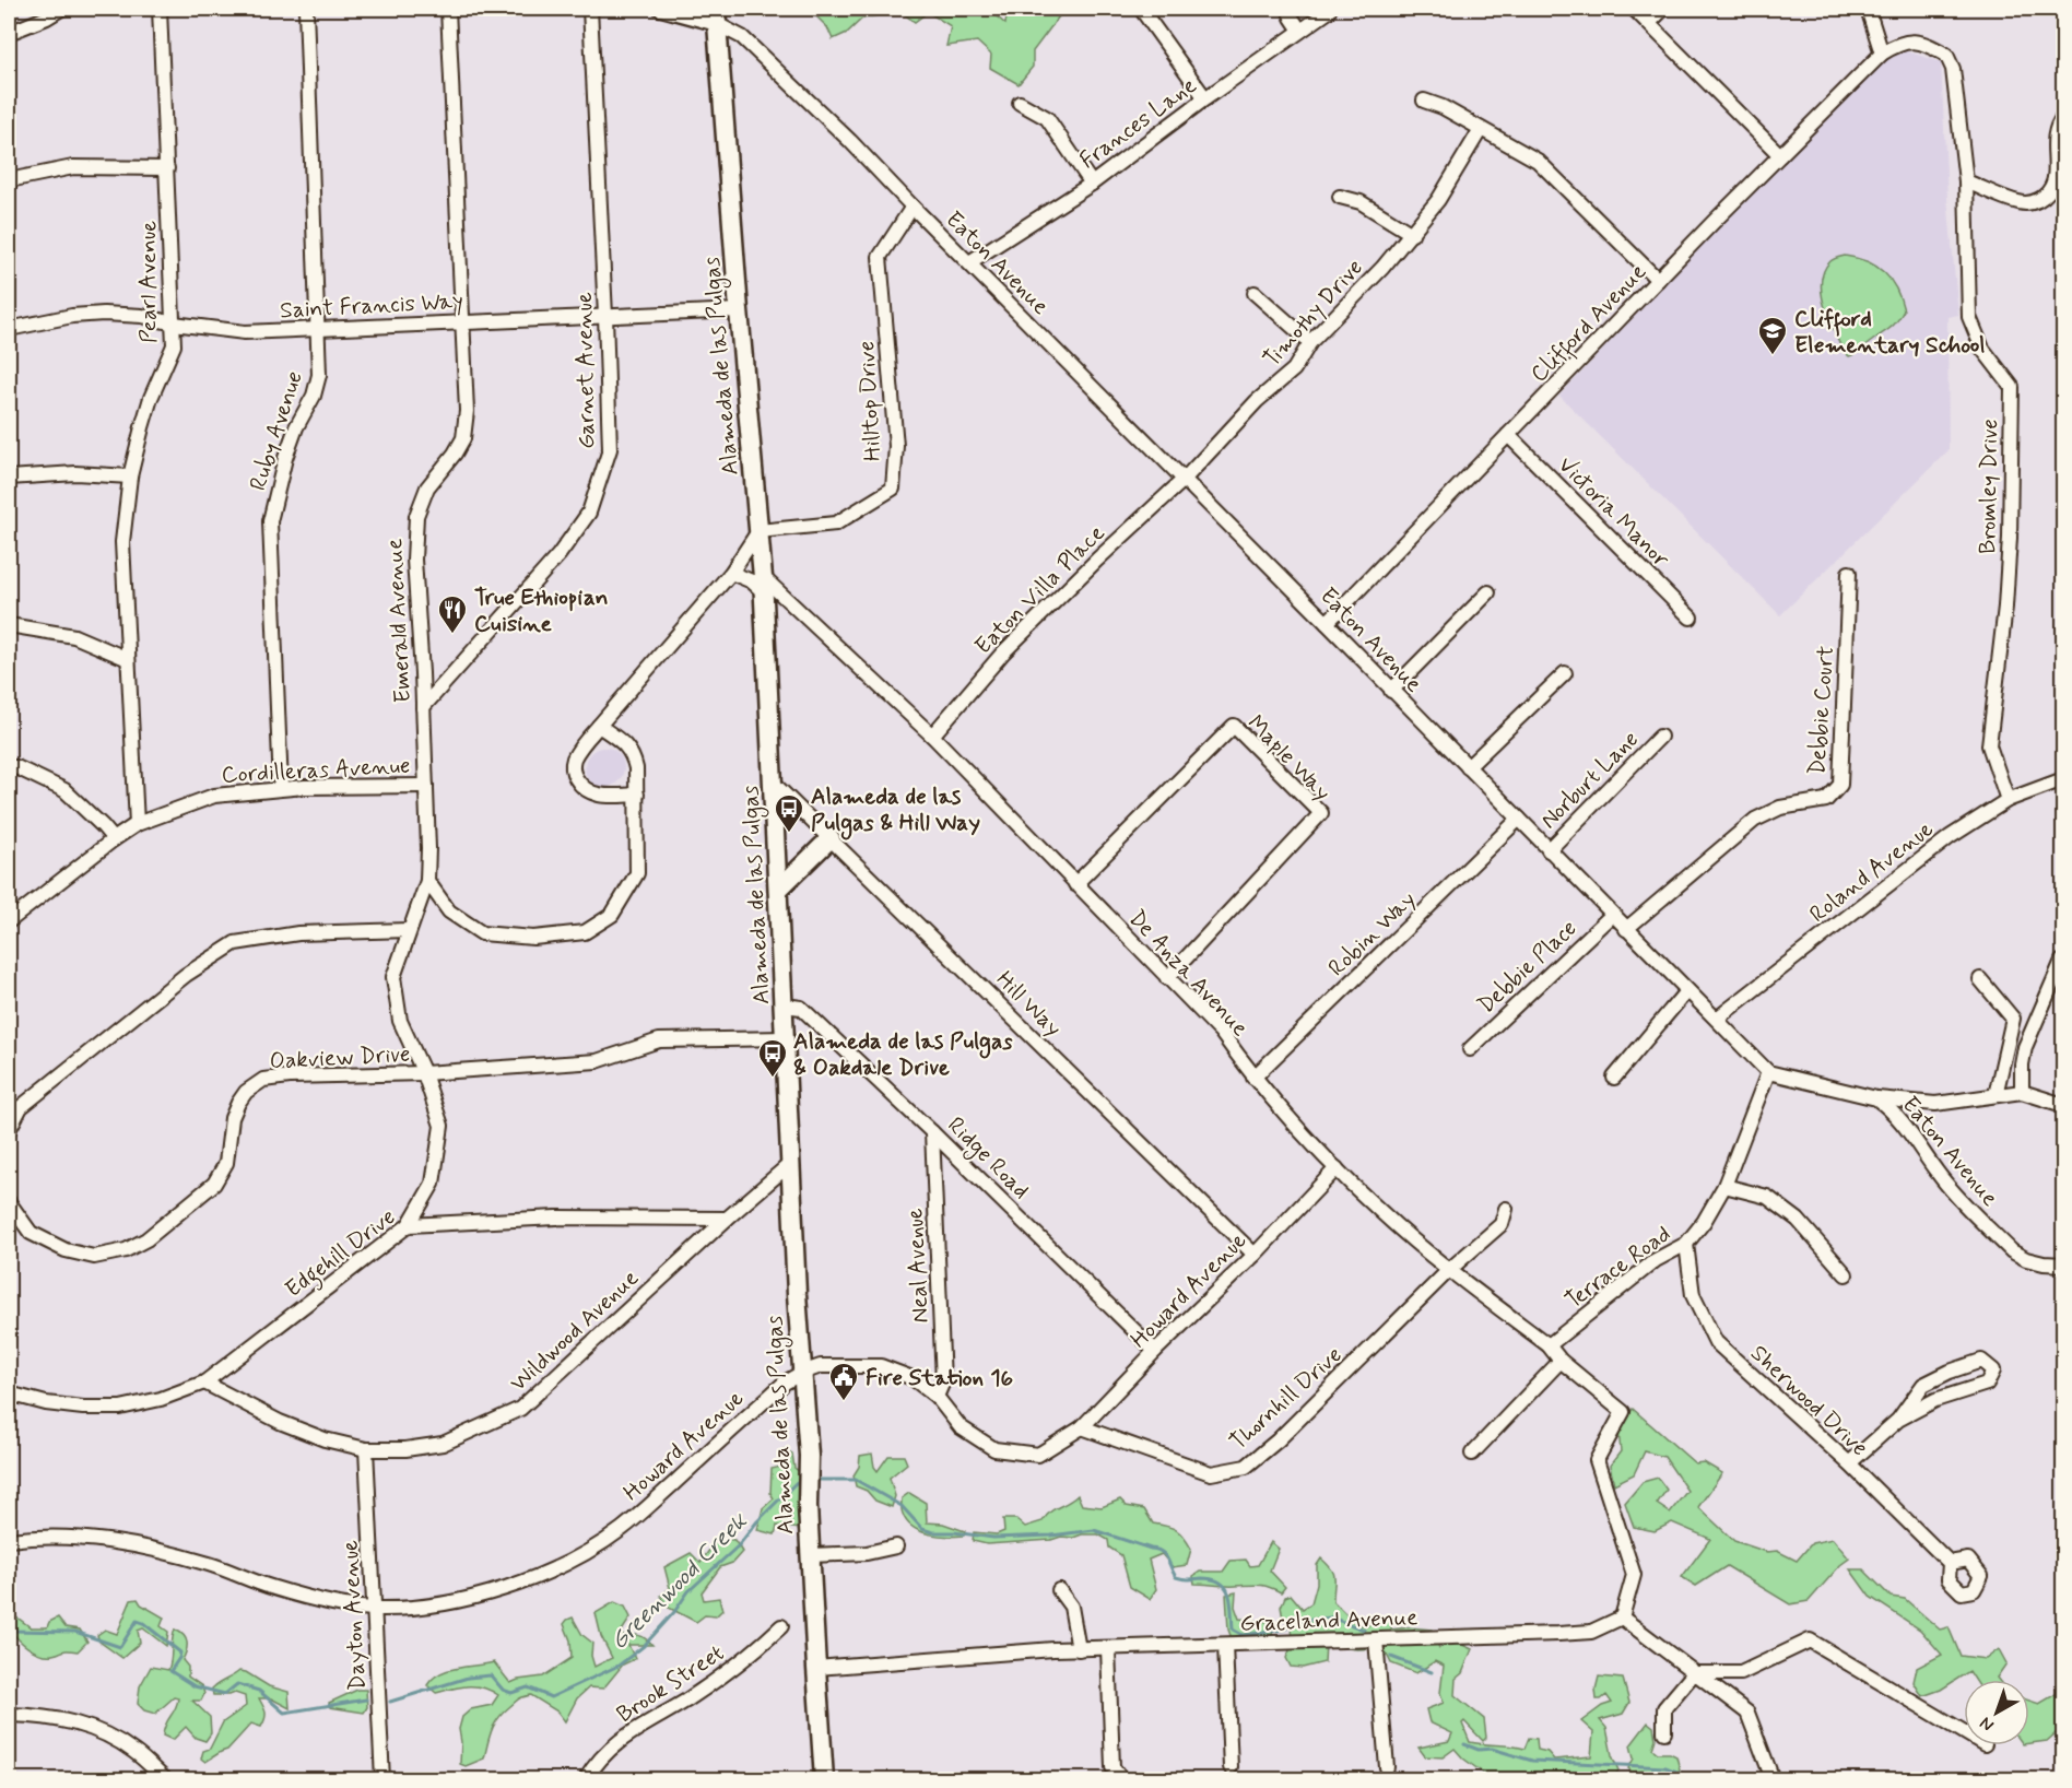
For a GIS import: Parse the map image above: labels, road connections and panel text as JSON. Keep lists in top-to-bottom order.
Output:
{
  "streets": {
    "main road": ["Alameda de las Pulgas"],
    "street": [
      "Frances Lane",
      "Eaton Avenue",
      "Pearl Avenue",
      "Saint Francis Way",
      "Timothy Drive",
      "Clifford Avenue",
      "Garnet Avenue",
      "Hilltop Drive",
      "Ruby Avenue",
      "Bromley Drive",
      "Victoria Manor",
      "Eaton Villa Place",
      "Emerald Avenue",
      "Debbie Court",
      "Maple Way",
      "Cordilleras Avenue",
      "Norburt Lane",
      "Roland Avenue",
      "Robin Way",
      "Debbie Place",
      "De Anza Avenue",
      "Hill Way",
      "Oakview Drive",
      "Ridge Road",
      "Edgehill Drive",
      "Neal Avenue",
      "Terrace Road",
      "Howard Avenue",
      "Wildwood Avenue",
      "Thornhill Drive",
      "Sherwood Drive",
      "Dayton Avenue",
      "Graceland Avenue",
      "Brook Street"
    ]
  },
  "crossings": [
    ["Frances Lane", "Eaton Avenue"],
    ["Eaton Avenue", "Timothy Drive"],
    ["Eaton Avenue", "Clifford Avenue"],
    ["Eaton Avenue", "Alameda de las Pulgas"],
    ["Eaton Avenue", "Hilltop Drive"],
    ["Eaton Avenue", "Eaton Villa Place"],
    ["Eaton Avenue", "Debbie Court"],
    ["Eaton Avenue", "Norburt Lane"],
    ["Eaton Avenue", "Roland Avenue"],
    ["Eaton Avenue", "Robin Way"],
    ["Eaton Avenue", "Debbie Place"],
    ["Eaton Avenue", "Terrace Road"],
    ["Pearl Avenue", "Saint Francis Way"],
    ["Pearl Avenue", "Cordilleras Avenue"],
    ["Saint Francis Way", "Alameda de las Pulgas"],
    ["Saint Francis Way", "Garnet Avenue"],
    ["Saint Francis Way", "Ruby Avenue"],
    ["Saint Francis Way", "Emerald Avenue"],
    ["Timothy Drive", "Eaton Villa Place"],
    ["Clifford Avenue", "Bromley Drive"],
    ["Clifford Avenue", "Victoria Manor"],
    ["Alameda de las Pulgas", "Hilltop Drive"],
    ["Alameda de las Pulgas", "De Anza Avenue"],
    ["Alameda de las Pulgas", "Hill Way"],
    ["Alameda de las Pulgas", "Oakview Drive"],
    ["Alameda de las Pulgas", "Ridge Road"],
    ["Alameda de las Pulgas", "Howard Avenue"],
    ["Alameda de las Pulgas", "Wildwood Avenue"],
    ["Alameda de las Pulgas", "Graceland Avenue"],
    ["Garnet Avenue", "Emerald Avenue"],
    ["Ruby Avenue", "Cordilleras Avenue"],
    ["Bromley Drive", "Roland Avenue"],
    ["Eaton Villa Place", "De Anza Avenue"],
    ["Emerald Avenue", "Cordilleras Avenue"],
    ["Emerald Avenue", "Oakview Drive"],
    ["Emerald Avenue", "Edgehill Drive"],
    ["Maple Way", "De Anza Avenue"],
    ["Robin Way", "De Anza Avenue"],
    ["De Anza Avenue", "Terrace Road"],
    ["De Anza Avenue", "Howard Avenue"],
    ["De Anza Avenue", "Thornhill Drive"],
    ["De Anza Avenue", "Graceland Avenue"],
    ["Hill Way", "Howard Avenue"],
    ["Ridge Road", "Neal Avenue"],
    ["Ridge Road", "Howard Avenue"],
    ["Edgehill Drive", "Wildwood Avenue"],
    ["Neal Avenue", "Howard Avenue"],
    ["Terrace Road", "Sherwood Drive"],
    ["Howard Avenue", "Thornhill Drive"],
    ["Howard Avenue", "Dayton Avenue"],
    ["Wildwood Avenue", "Dayton Avenue"]
  ],
  "water": ["Greenwood Creek"],
  "places": {
    "school or university": ["Clifford Elementary School"],
    "restaurant": ["True Ethiopian Cuisine"],
    "bus stop": ["Alameda de las Pulgas & Hill Way", "Alameda de las Pulgas & Oakdale Drive"],
    "public building": ["Fire Station 16"]
  },
  "north": "bottom left"
}
